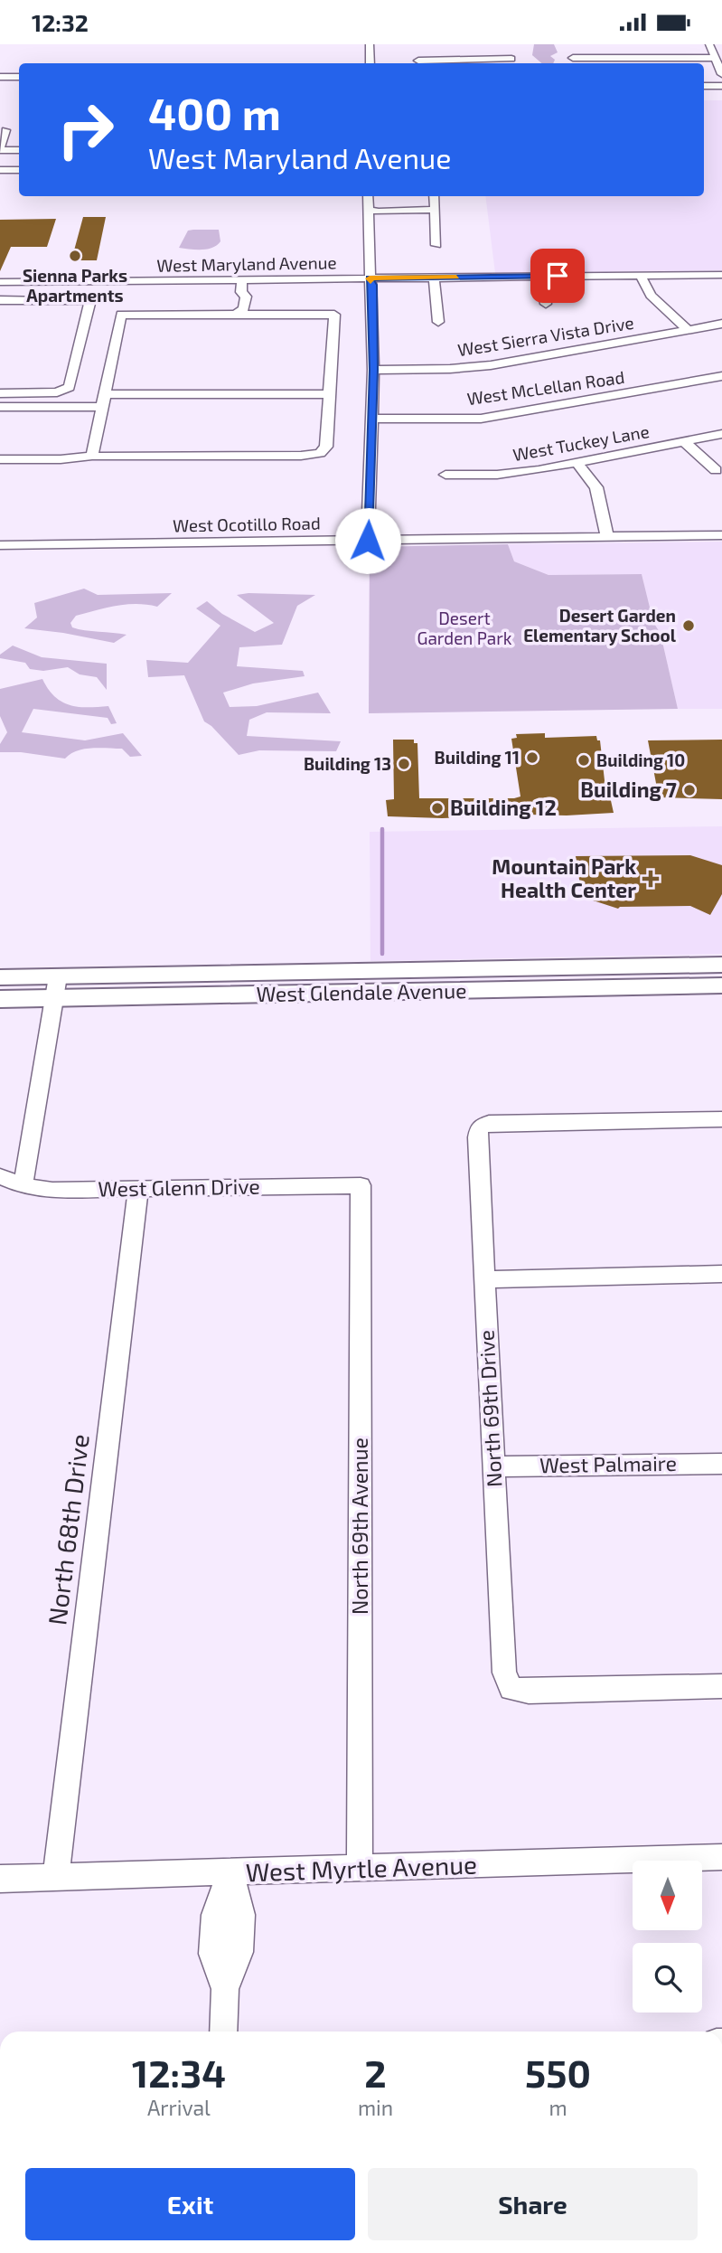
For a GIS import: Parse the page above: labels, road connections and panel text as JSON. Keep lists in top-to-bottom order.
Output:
{
  "streets": {
    "main road": ["West Glendale Avenue"],
    "street": [
      "West Maryland Avenue",
      "West Sierra Vista Drive",
      "West McLellan Road",
      "West Tuckey Lane",
      "West Ocotillo Road",
      "West Glenn Drive",
      "North 69th Drive",
      "West Palmaire",
      "North 69th Avenue",
      "North 68th Drive",
      "West Myrtle Avenue"
    ]
  },
  "crossings": [
    ["West Glenn Drive", "North 69th Avenue"],
    ["West Glenn Drive", "North 68th Drive"],
    ["North 69th Drive", "West Palmaire"],
    ["North 69th Avenue", "West Myrtle Avenue"],
    ["North 68th Drive", "West Myrtle Avenue"]
  ],
  "parks": ["Desert Garden Park"],
  "places": {
    "other": [
      "Sienna Parks Apartments",
      "Desert Garden Elementary School",
      "Building 11",
      "Building 10",
      "Building 13",
      "Building 7",
      "Building 12"
    ],
    "health": ["Mountain Park Health Center"]
  },
  "north": "bottom",
  "page": {
    "status": "12:32",
    "turn": ["400 m", "West Maryland Avenue"],
    "eta": [
      "12:34",
      "Arrival",
      "2",
      "min",
      "550",
      "m"
    ],
    "buttons": ["Exit", "Share"]
  }
}
